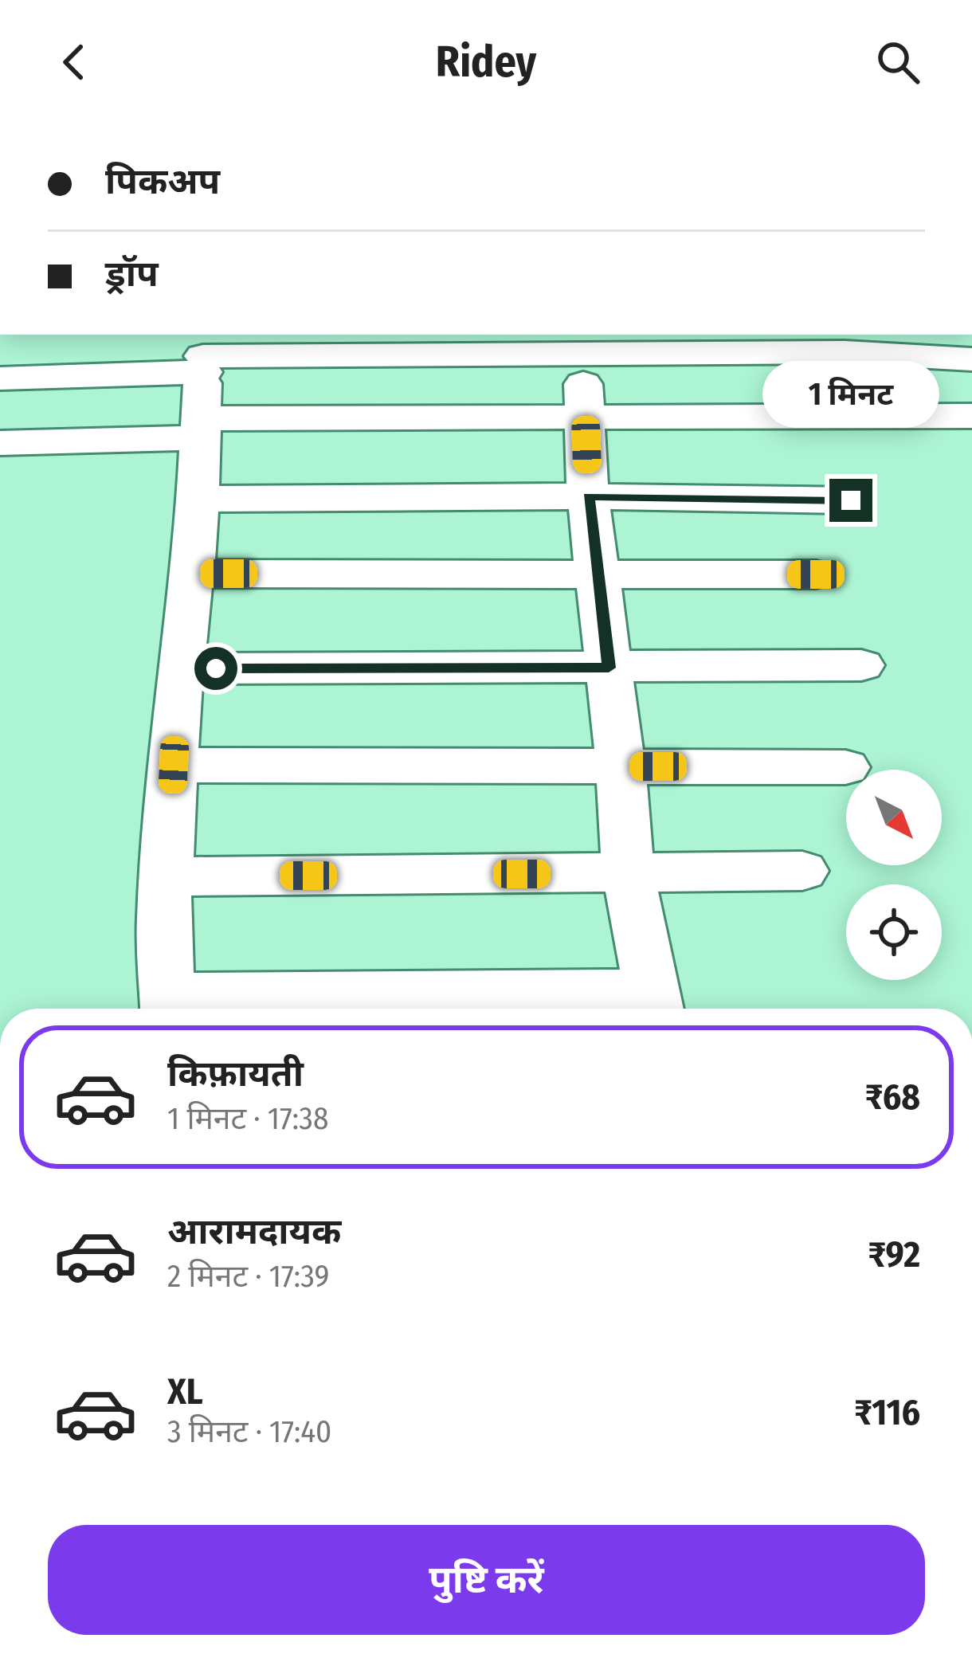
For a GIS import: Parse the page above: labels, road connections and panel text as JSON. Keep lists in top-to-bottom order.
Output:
{
  "north": "bottom right",
  "page": {
    "header": "Ridey",
    "banner": ["पिकअप", "ड्रॉप"],
    "bubble": "1 मिनट",
    "list": [
      {
        "name": "किफ़ायती",
        "note": "1 मिनट · 17:38",
        "value": "₹68"
      },
      {
        "name": "आरामदायक",
        "note": "2 मिनट · 17:39",
        "value": "₹92"
      },
      {
        "name": "XL",
        "note": "3 मिनट · 17:40",
        "value": "₹116"
      }
    ],
    "buttons": "पुष्टि करें"
  }
}
